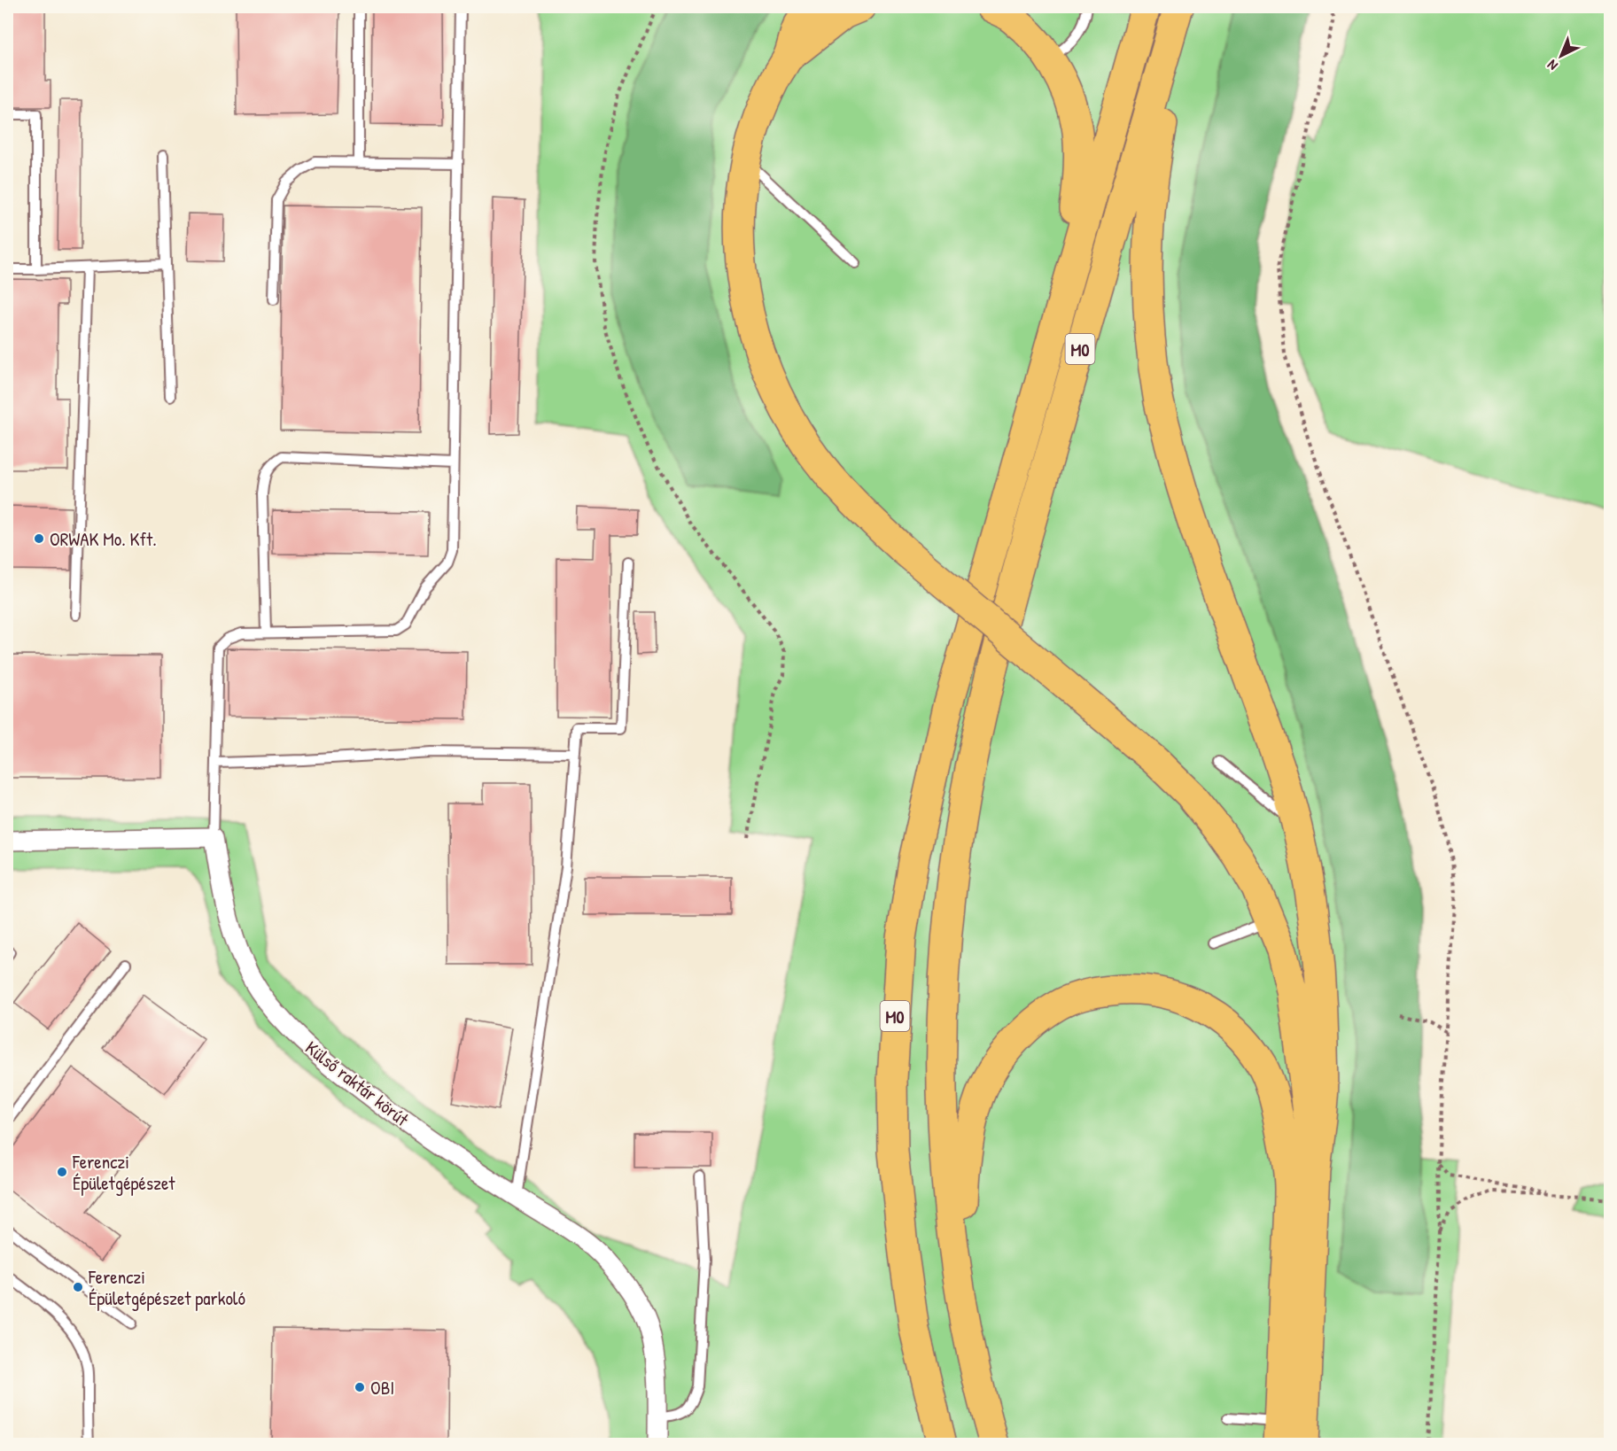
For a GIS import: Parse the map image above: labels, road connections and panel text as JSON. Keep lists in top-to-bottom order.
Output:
{
  "streets": {
    "highway": ["M0"],
    "street": ["Külső raktár körút"]
  },
  "places": [
    "ORWAK Mo. Kft.",
    "Ferenczi Épületgépészet",
    "Ferenczi Épületgépészet parkoló",
    "OBI"
  ],
  "north": "bottom left"
}
